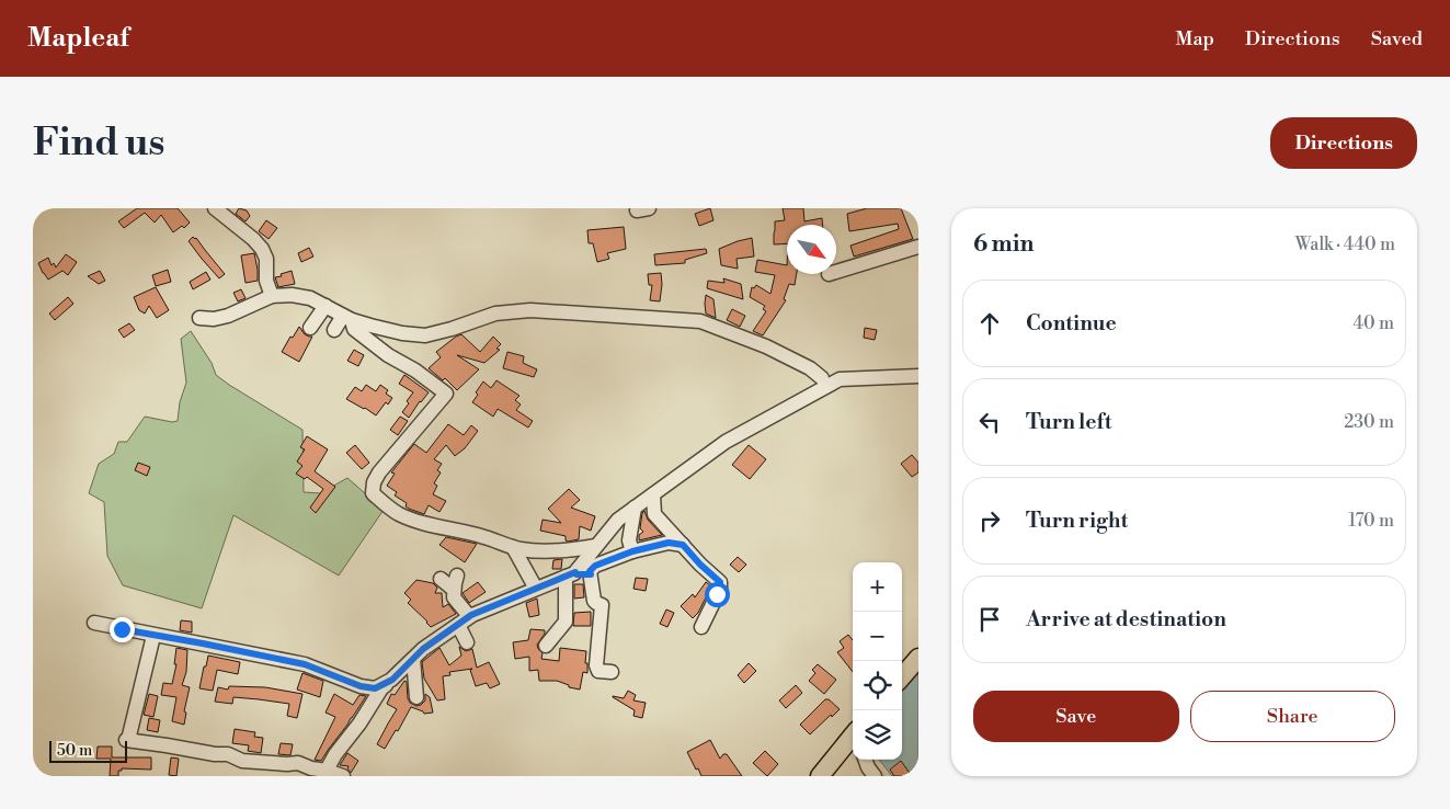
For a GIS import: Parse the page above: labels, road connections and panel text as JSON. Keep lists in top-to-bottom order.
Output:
{
  "scale_bar": "50 m",
  "north": "bottom right",
  "page": {
    "header": "Mapleaf",
    "nav": ["Map", "Directions", "Saved"],
    "buttons": [
      "Directions",
      ["Save", "Share"]
    ],
    "title": "Find us",
    "heading": ["6 min", "Walk · 440 m"],
    "list": [
      ["Continue", "40 m"],
      ["Turn left", "230 m"],
      ["Turn right", "170 m"],
      "Arrive at destination"
    ],
    "map_buttons": ["+", "−"],
    "scale": "50 m"
  }
}
